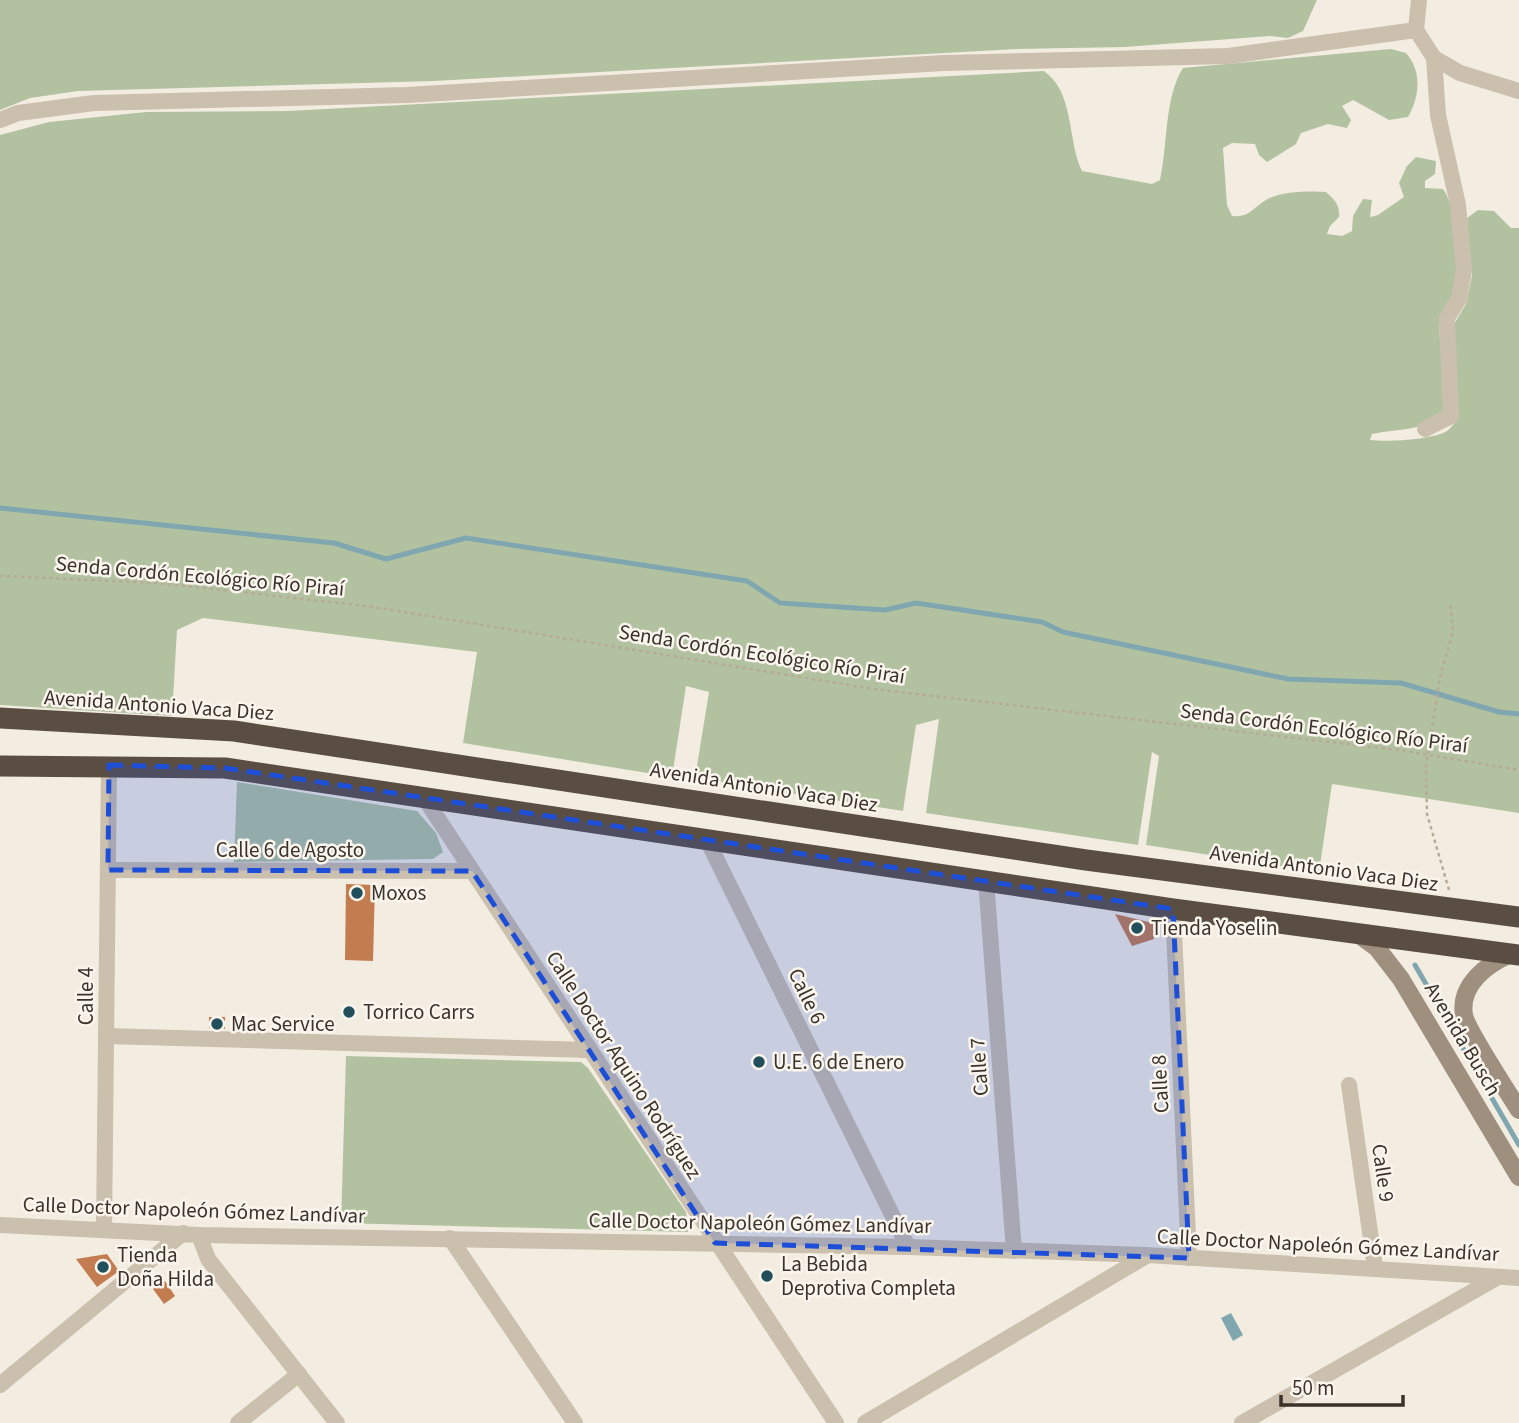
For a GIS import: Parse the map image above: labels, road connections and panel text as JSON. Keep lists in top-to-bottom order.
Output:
{
  "streets": {
    "highway": ["Avenida Antonio Vaca Diez"],
    "main road": ["Avenida Busch"],
    "street": [
      "Calle 6 de Agosto",
      "Calle 4",
      "Calle 6",
      "Calle Doctor Aquino Rodríguez",
      "Calle 7",
      "Calle 8",
      "Calle 9",
      "Calle Doctor Napoleón Gómez Landívar"
    ],
    "path": ["Senda Cordón Ecológico Río Piraí"]
  },
  "crossings": [
    ["Calle 6 de Agosto", "Calle 4"],
    ["Calle 6 de Agosto", "Calle Doctor Aquino Rodríguez"],
    ["Calle 4", "Calle Doctor Napoleón Gómez Landívar"],
    ["Calle 6", "Calle Doctor Napoleón Gómez Landívar"],
    ["Calle Doctor Aquino Rodríguez", "Calle Doctor Napoleón Gómez Landívar"],
    ["Calle 7", "Calle Doctor Napoleón Gómez Landívar"],
    ["Calle 8", "Calle Doctor Napoleón Gómez Landívar"],
    ["Calle 9", "Calle Doctor Napoleón Gómez Landívar"]
  ],
  "places": [
    "Moxos",
    "Tienda Yoselin",
    "Torrico Carrs",
    "Mac Service",
    "U.E. 6 de Enero",
    "Tienda Doña Hilda",
    "La Bebida Deprotiva Completa"
  ],
  "scale_bar": "50 m"
}
